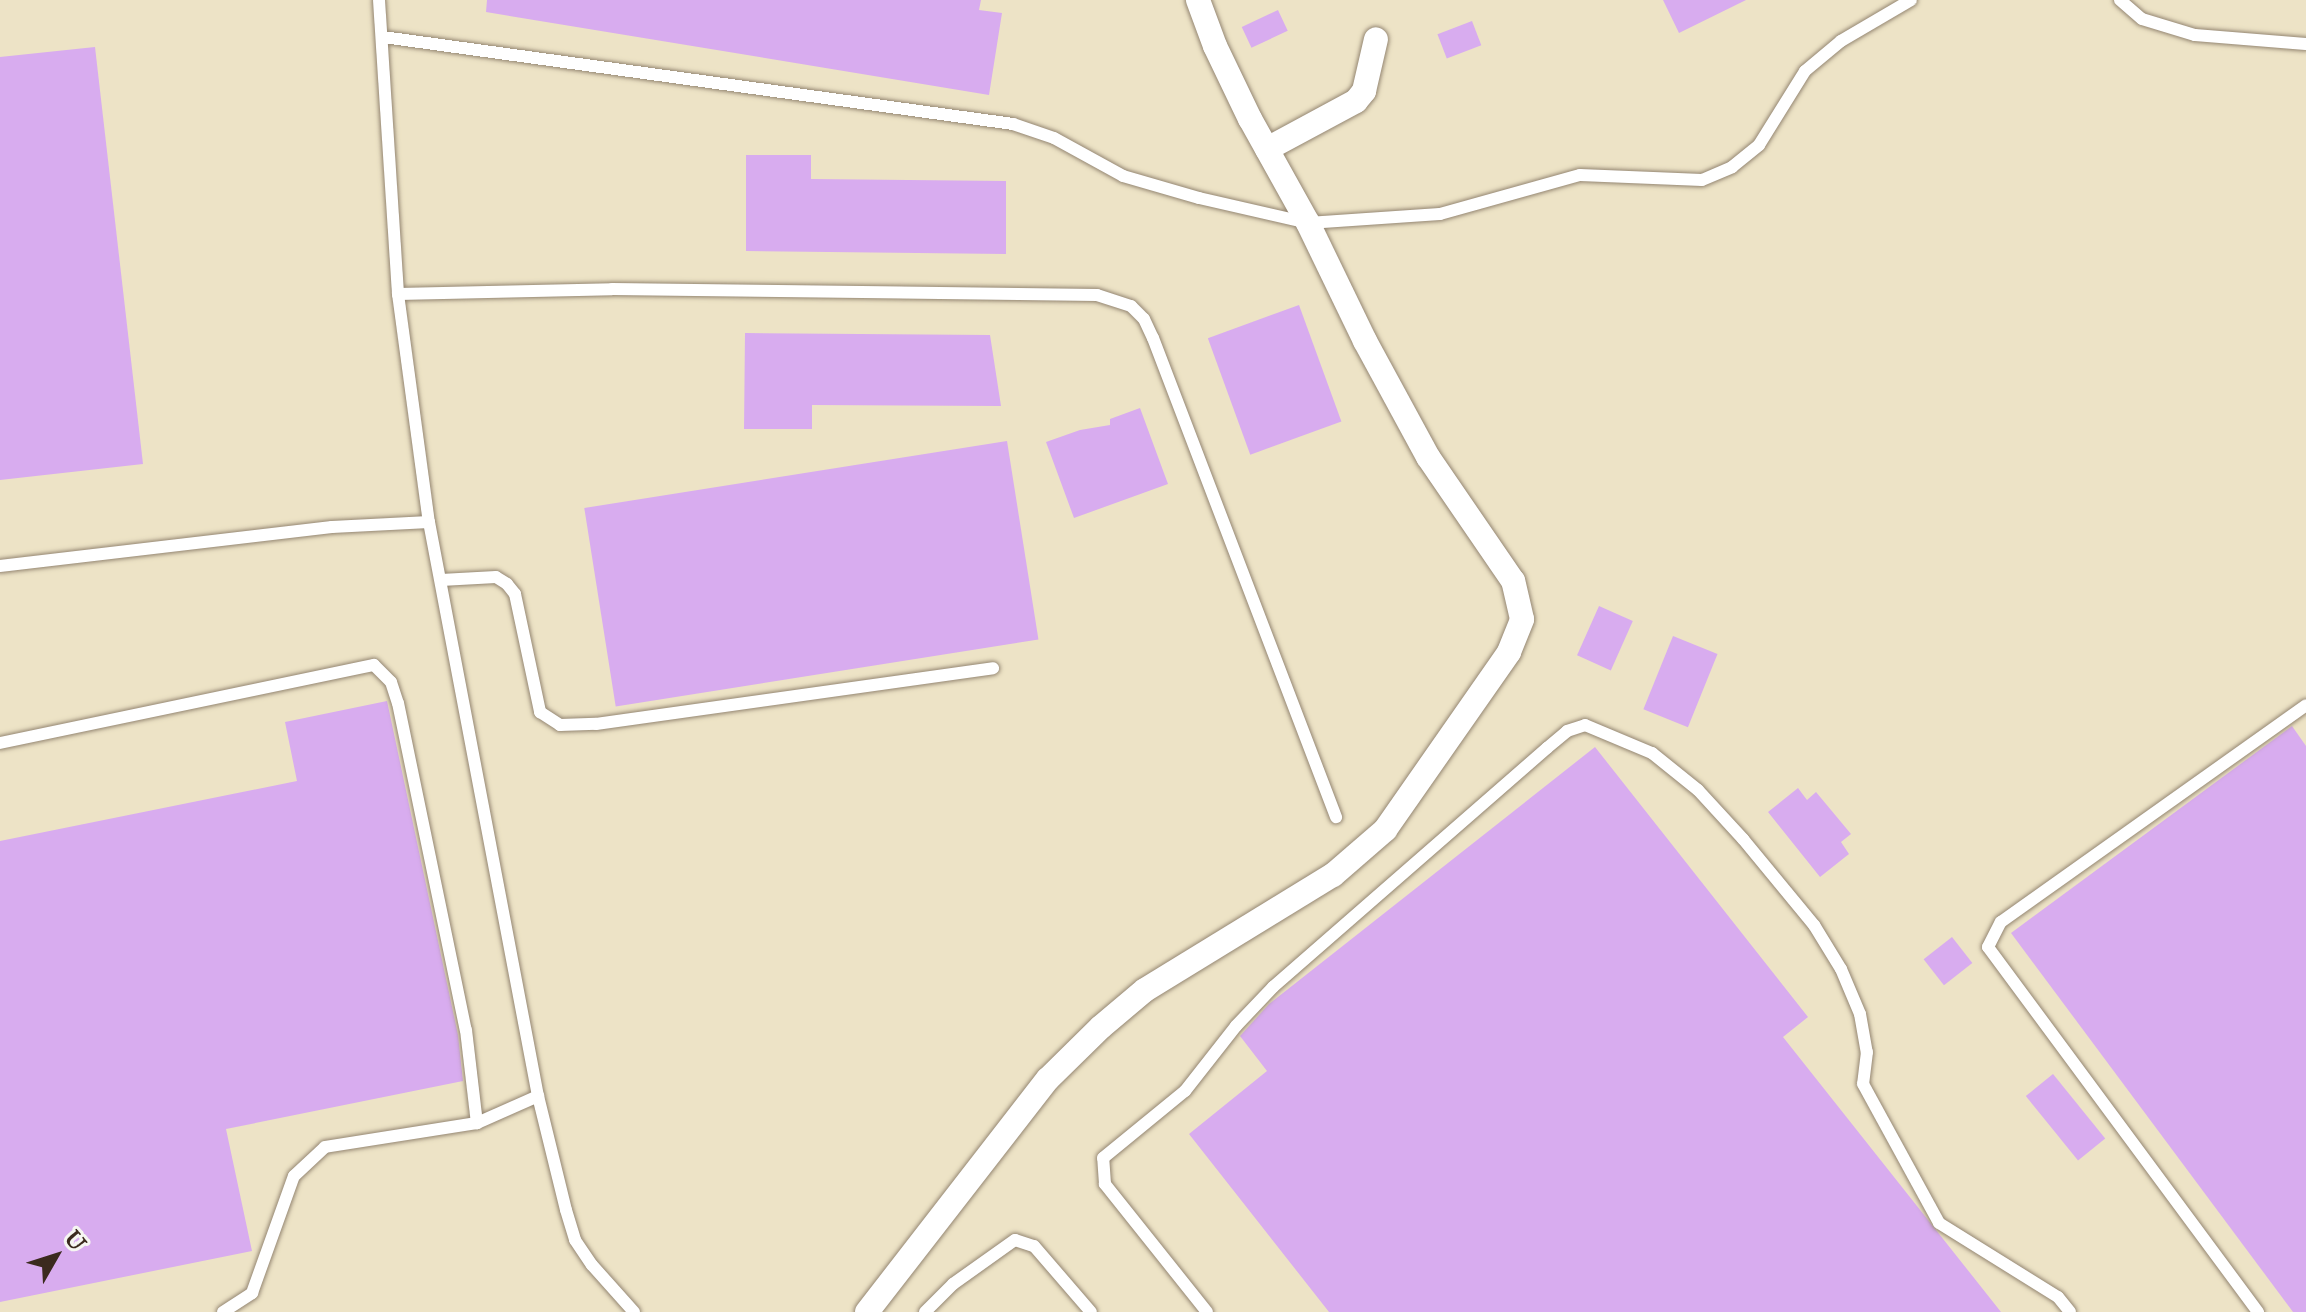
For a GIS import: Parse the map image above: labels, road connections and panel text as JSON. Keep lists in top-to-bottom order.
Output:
{
  "north": "top right"
}
